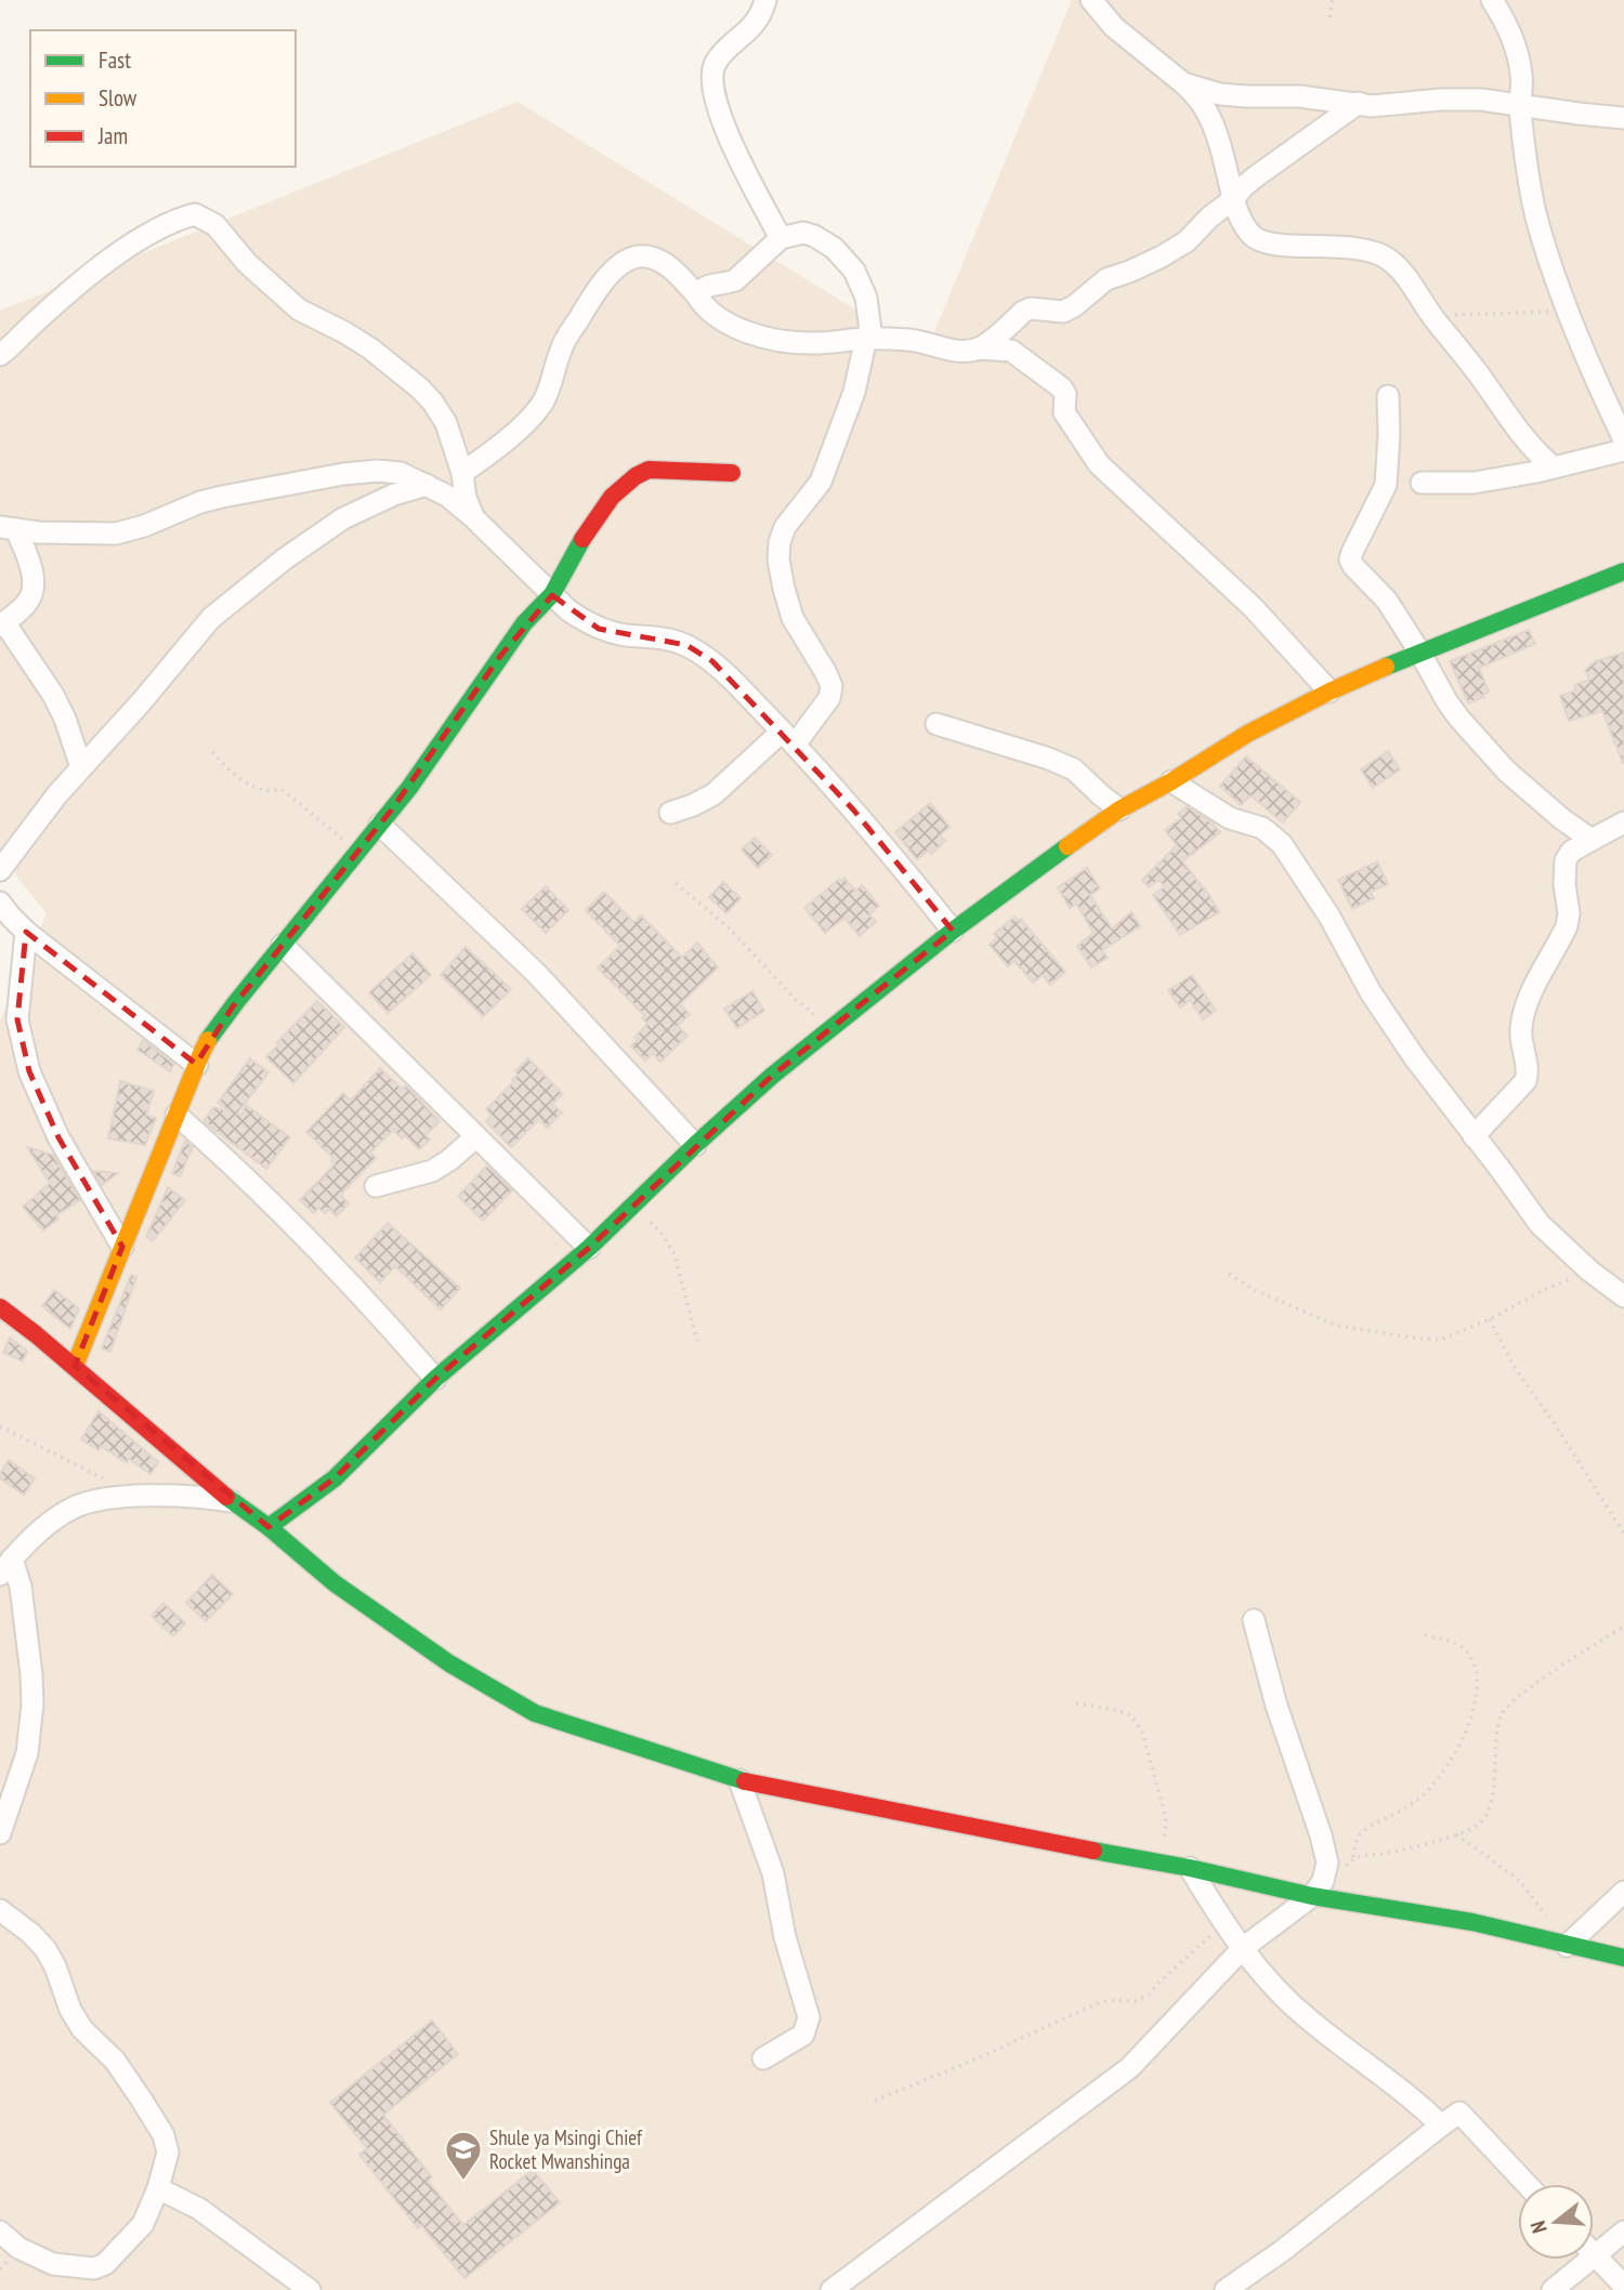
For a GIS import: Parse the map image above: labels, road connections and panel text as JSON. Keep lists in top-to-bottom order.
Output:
{
  "places": {
    "school or university": ["Shule ya Msingi Chief Rocket Mwanshinga"]
  },
  "legend": ["Fast", "Slow", "Jam"],
  "north": "left"
}
